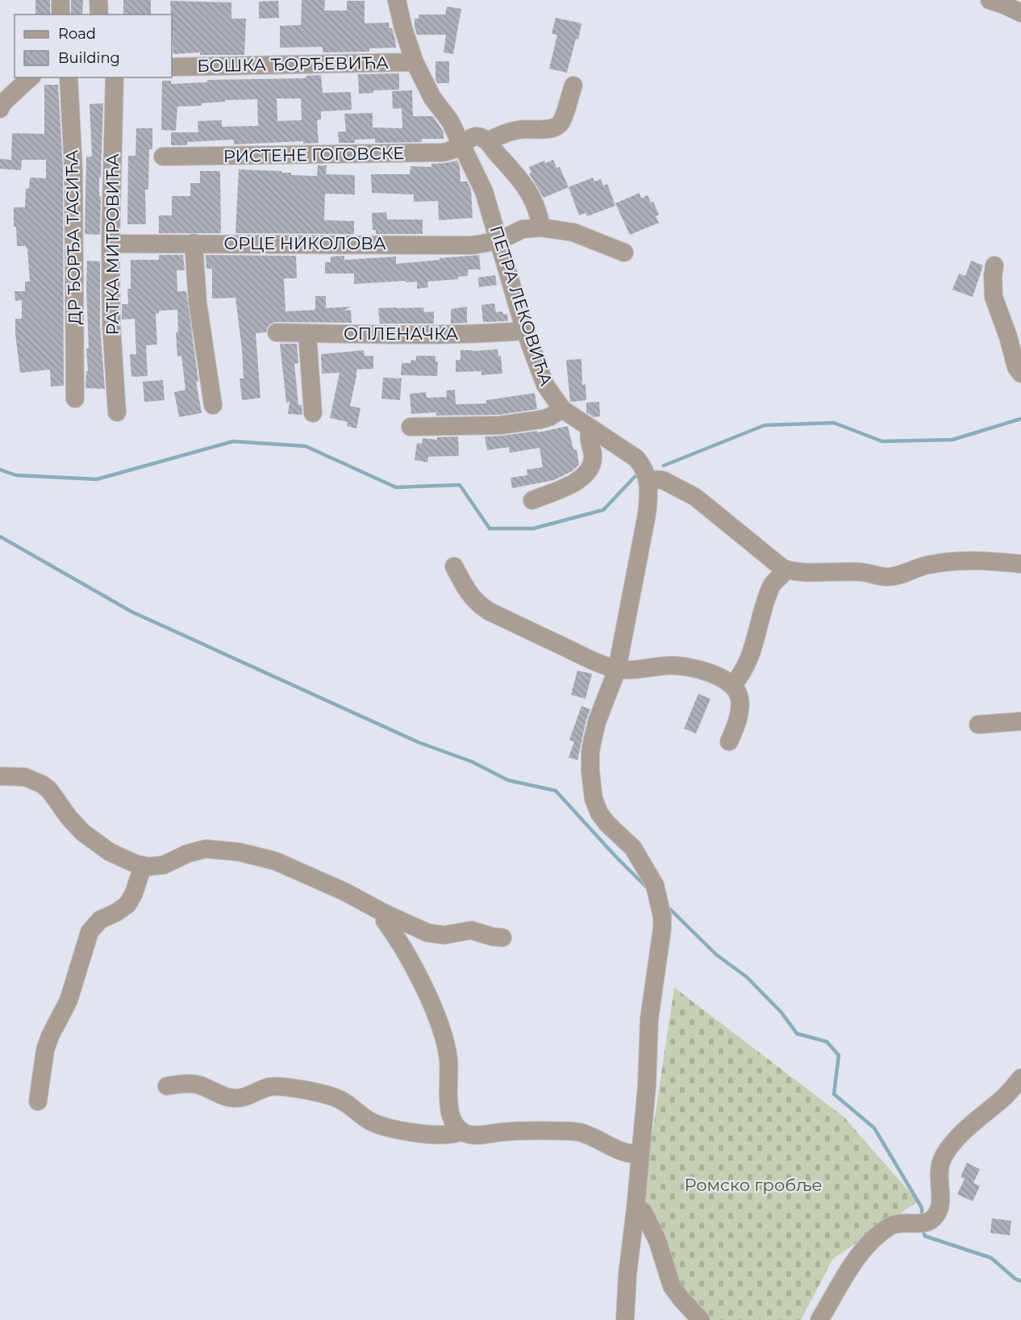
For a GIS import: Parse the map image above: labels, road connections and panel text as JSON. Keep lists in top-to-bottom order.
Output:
{
  "streets": {
    "street": [
      "БОШКА ЂОРЂЕВИЋА",
      "РИСТЕНЕ ГОГОВСКЕ",
      "ДР ЂОРЂА ТАСИЋА",
      "ОРЦЕ НИКОЛОВА",
      "РАТКА МИТРОВИЋА",
      "ПЕТРА ЛЕКОВИЋА",
      "ОПЛЕНАЧКА"
    ]
  },
  "crossings": [
    ["БОШКА ЂОРЂЕВИЋА", "ПЕТРА ЛЕКОВИЋА"],
    ["РИСТЕНЕ ГОГОВСКЕ", "ПЕТРА ЛЕКОВИЋА"],
    ["ОРЦЕ НИКОЛОВА", "РАТКА МИТРОВИЋА"],
    ["ОРЦЕ НИКОЛОВА", "ПЕТРА ЛЕКОВИЋА"],
    ["ПЕТРА ЛЕКОВИЋА", "ОПЛЕНАЧКА"]
  ],
  "parks": ["Ромско гробље"],
  "legend": ["Road", "Building"]
}
